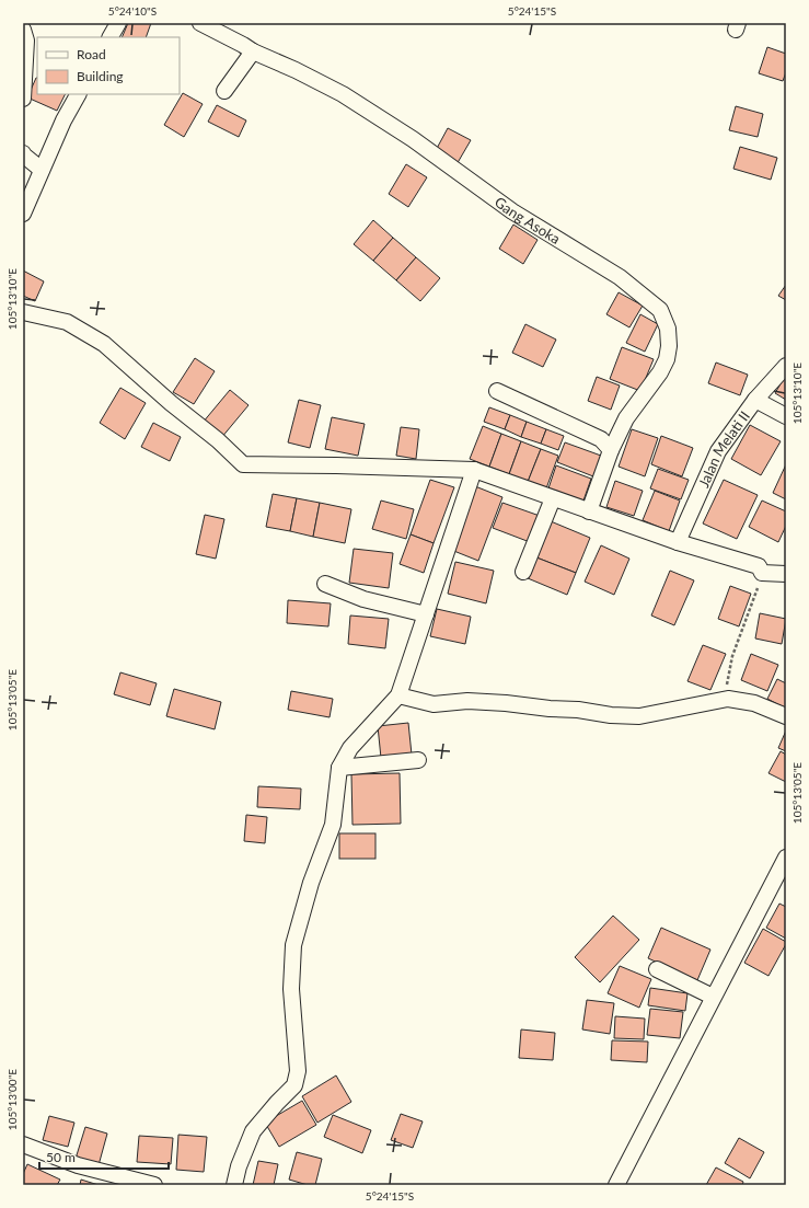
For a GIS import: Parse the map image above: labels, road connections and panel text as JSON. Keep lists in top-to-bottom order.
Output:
{
  "streets": {
    "street": ["Gang Asoka", "Jalan Melati II"]
  },
  "legend": ["Road", "Building"],
  "scale_bar": "50 m",
  "coordinates": [
    "5°24'10\"S",
    "5°24'15\"S",
    "105°13'10\"E",
    "105°13'05\"E",
    "105°13'00\"E"
  ]
}
